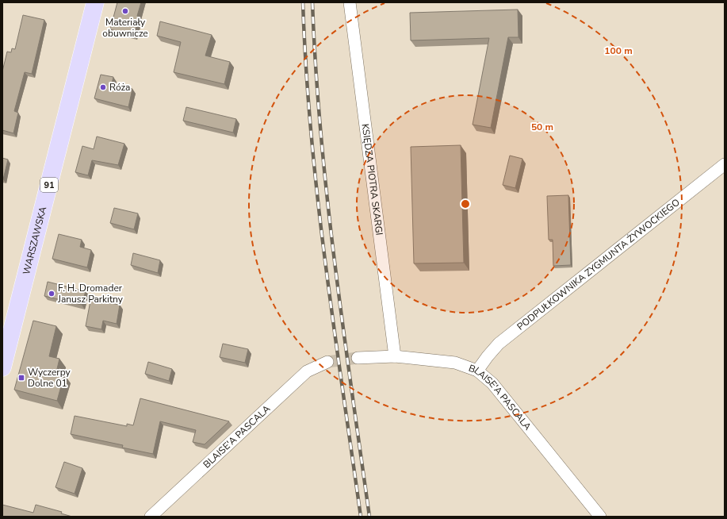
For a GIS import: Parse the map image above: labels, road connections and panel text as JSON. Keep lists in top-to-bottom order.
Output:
{
  "streets": {
    "main road": ["91", "WARSZAWSKA"],
    "street": ["KSIĘDZA PIOTRA SKARGI", "PODPUŁKOWNIKA ZYGMUNTA ŻYWOCKIEGO", "BLAISE'A PASCALA"]
  },
  "crossings": [
    ["KSIĘDZA PIOTRA SKARGI", "BLAISE'A PASCALA"],
    ["PODPUŁKOWNIKA ZYGMUNTA ŻYWOCKIEGO", "BLAISE'A PASCALA"]
  ],
  "places": {
    "other": ["Materiały obuwnicze", "Róża", "F. H. Dromader Janusz Parkitny"],
    "transit": ["Wyczerpy Dolne 01"]
  },
  "rings": ["100 m", "50 m"]
}
